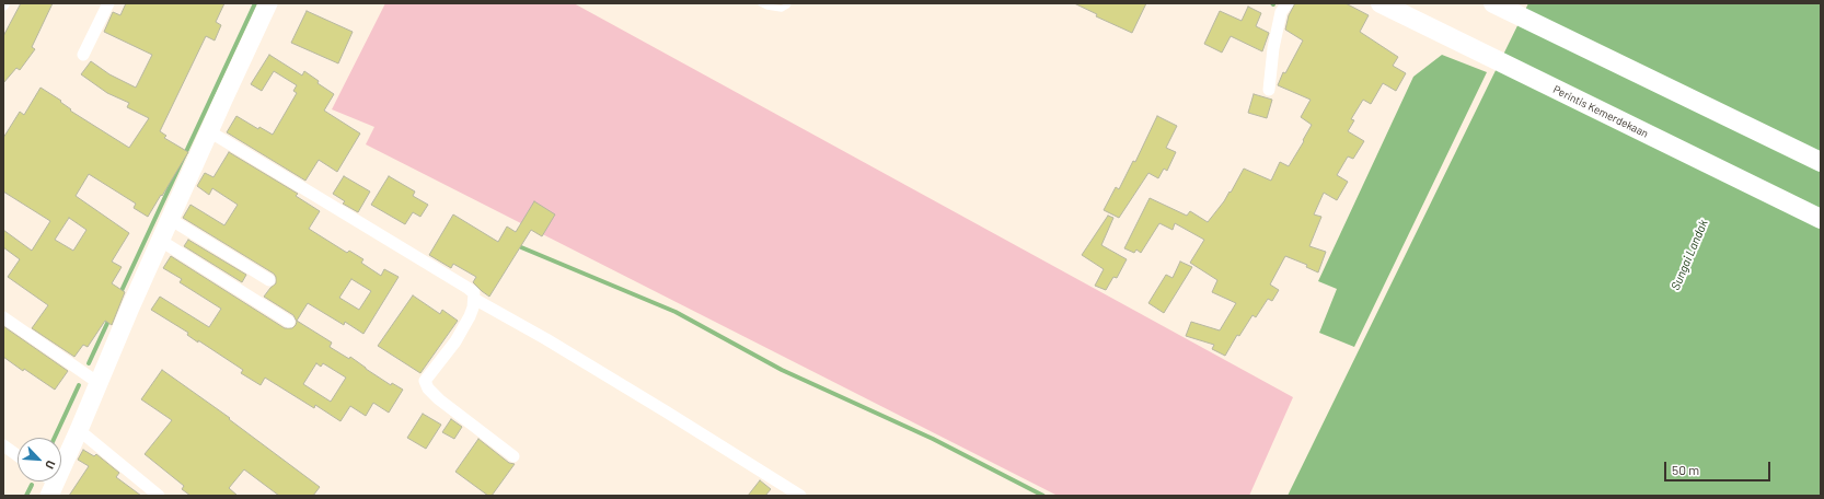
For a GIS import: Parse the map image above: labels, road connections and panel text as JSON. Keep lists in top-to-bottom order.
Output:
{
  "streets": {
    "highway": ["Perintis Kemerdekaan"]
  },
  "water": ["Sungai Landak"],
  "scale_bar": "50 m",
  "north": "bottom right"
}
